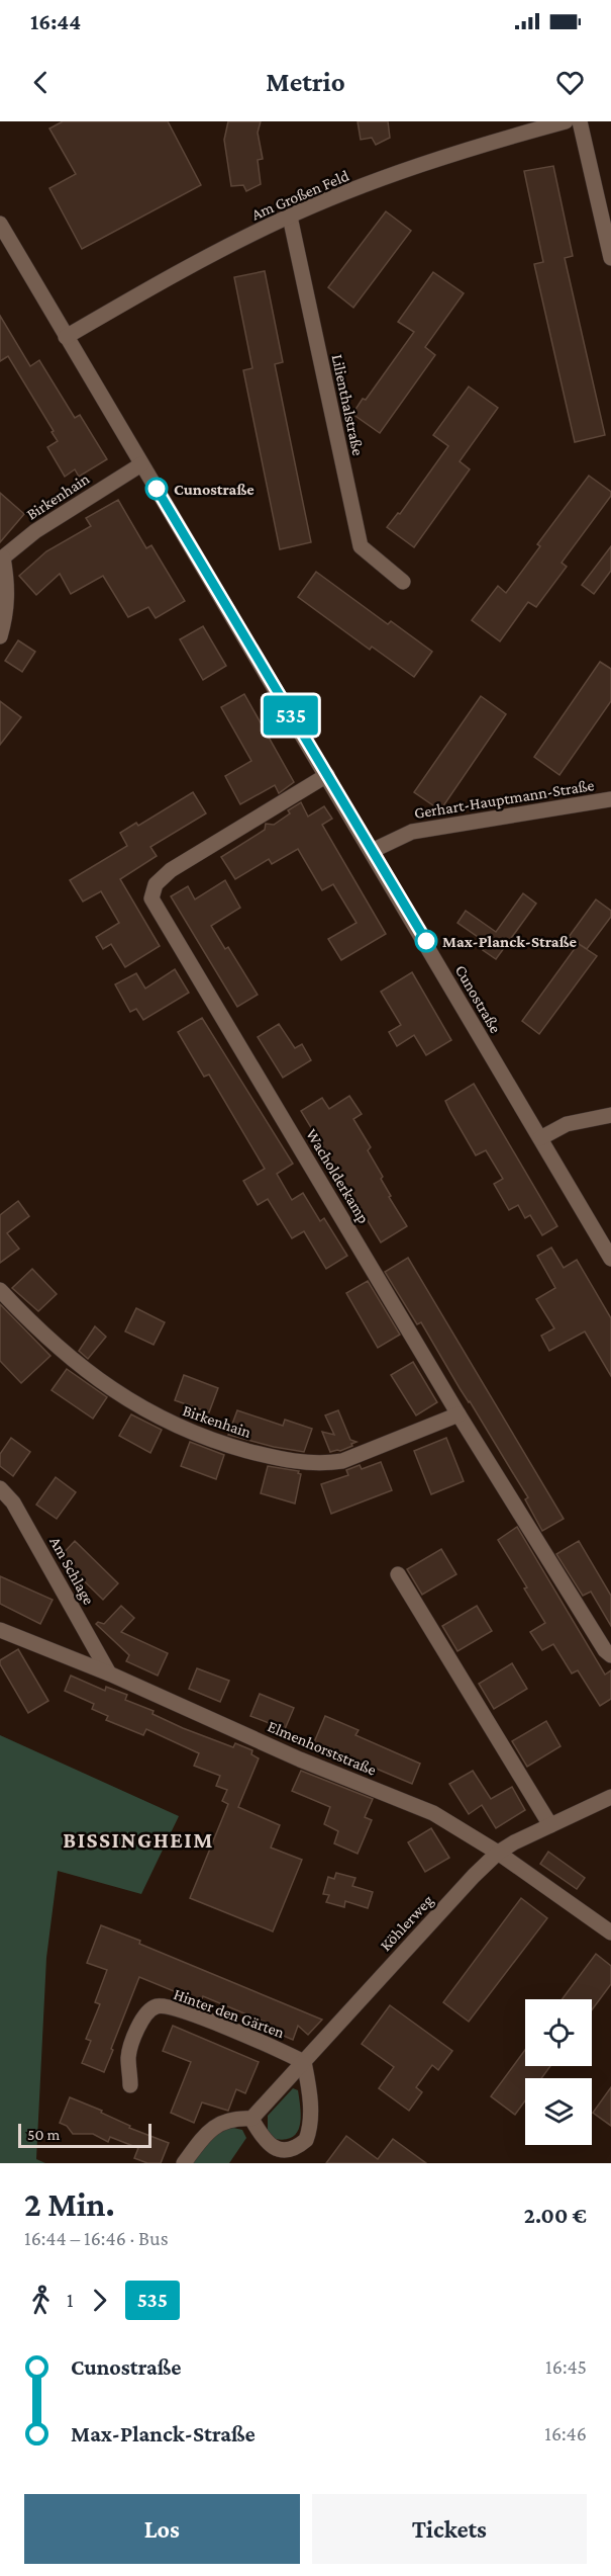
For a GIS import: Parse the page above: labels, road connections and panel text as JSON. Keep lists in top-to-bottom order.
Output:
{
  "streets": {
    "street": [
      "Am Großen Feld",
      "Lilienthalstraße",
      "Birkenhain",
      "Gerhart-Hauptmann-Straße",
      "Cunostraße",
      "Wacholderkamp",
      "Am Schlage",
      "Elmenhorststraße",
      "Köhlerweg",
      "Hinter den Gärten"
    ]
  },
  "crossings": [
    ["Am Großen Feld", "Lilienthalstraße"],
    ["Am Großen Feld", "Cunostraße"],
    ["Birkenhain", "Cunostraße"],
    ["Birkenhain", "Wacholderkamp"],
    ["Gerhart-Hauptmann-Straße", "Cunostraße"],
    ["Cunostraße", "Wacholderkamp"],
    ["Am Schlage", "Elmenhorststraße"],
    ["Elmenhorststraße", "Köhlerweg"],
    ["Köhlerweg", "Hinter den Gärten"]
  ],
  "districts": ["BISSINGHEIM"],
  "places": ["Cunostraße", "Max-Planck-Straße"],
  "lines": ["bus line 535"],
  "scale_bar": "50 m",
  "page": {
    "status": "16:44",
    "header": "Metrio",
    "on_map": "535",
    "scale": "50 m",
    "heading": ["2 Min.", "16:44 – 16:46 · Bus", "2.00 €"],
    "legs": ["1", "535"],
    "list": [
      {
        "name": "Cunostraße",
        "value": "16:45"
      },
      {
        "name": "Max-Planck-Straße",
        "value": "16:46"
      }
    ],
    "buttons": ["Los", "Tickets"]
  }
}
